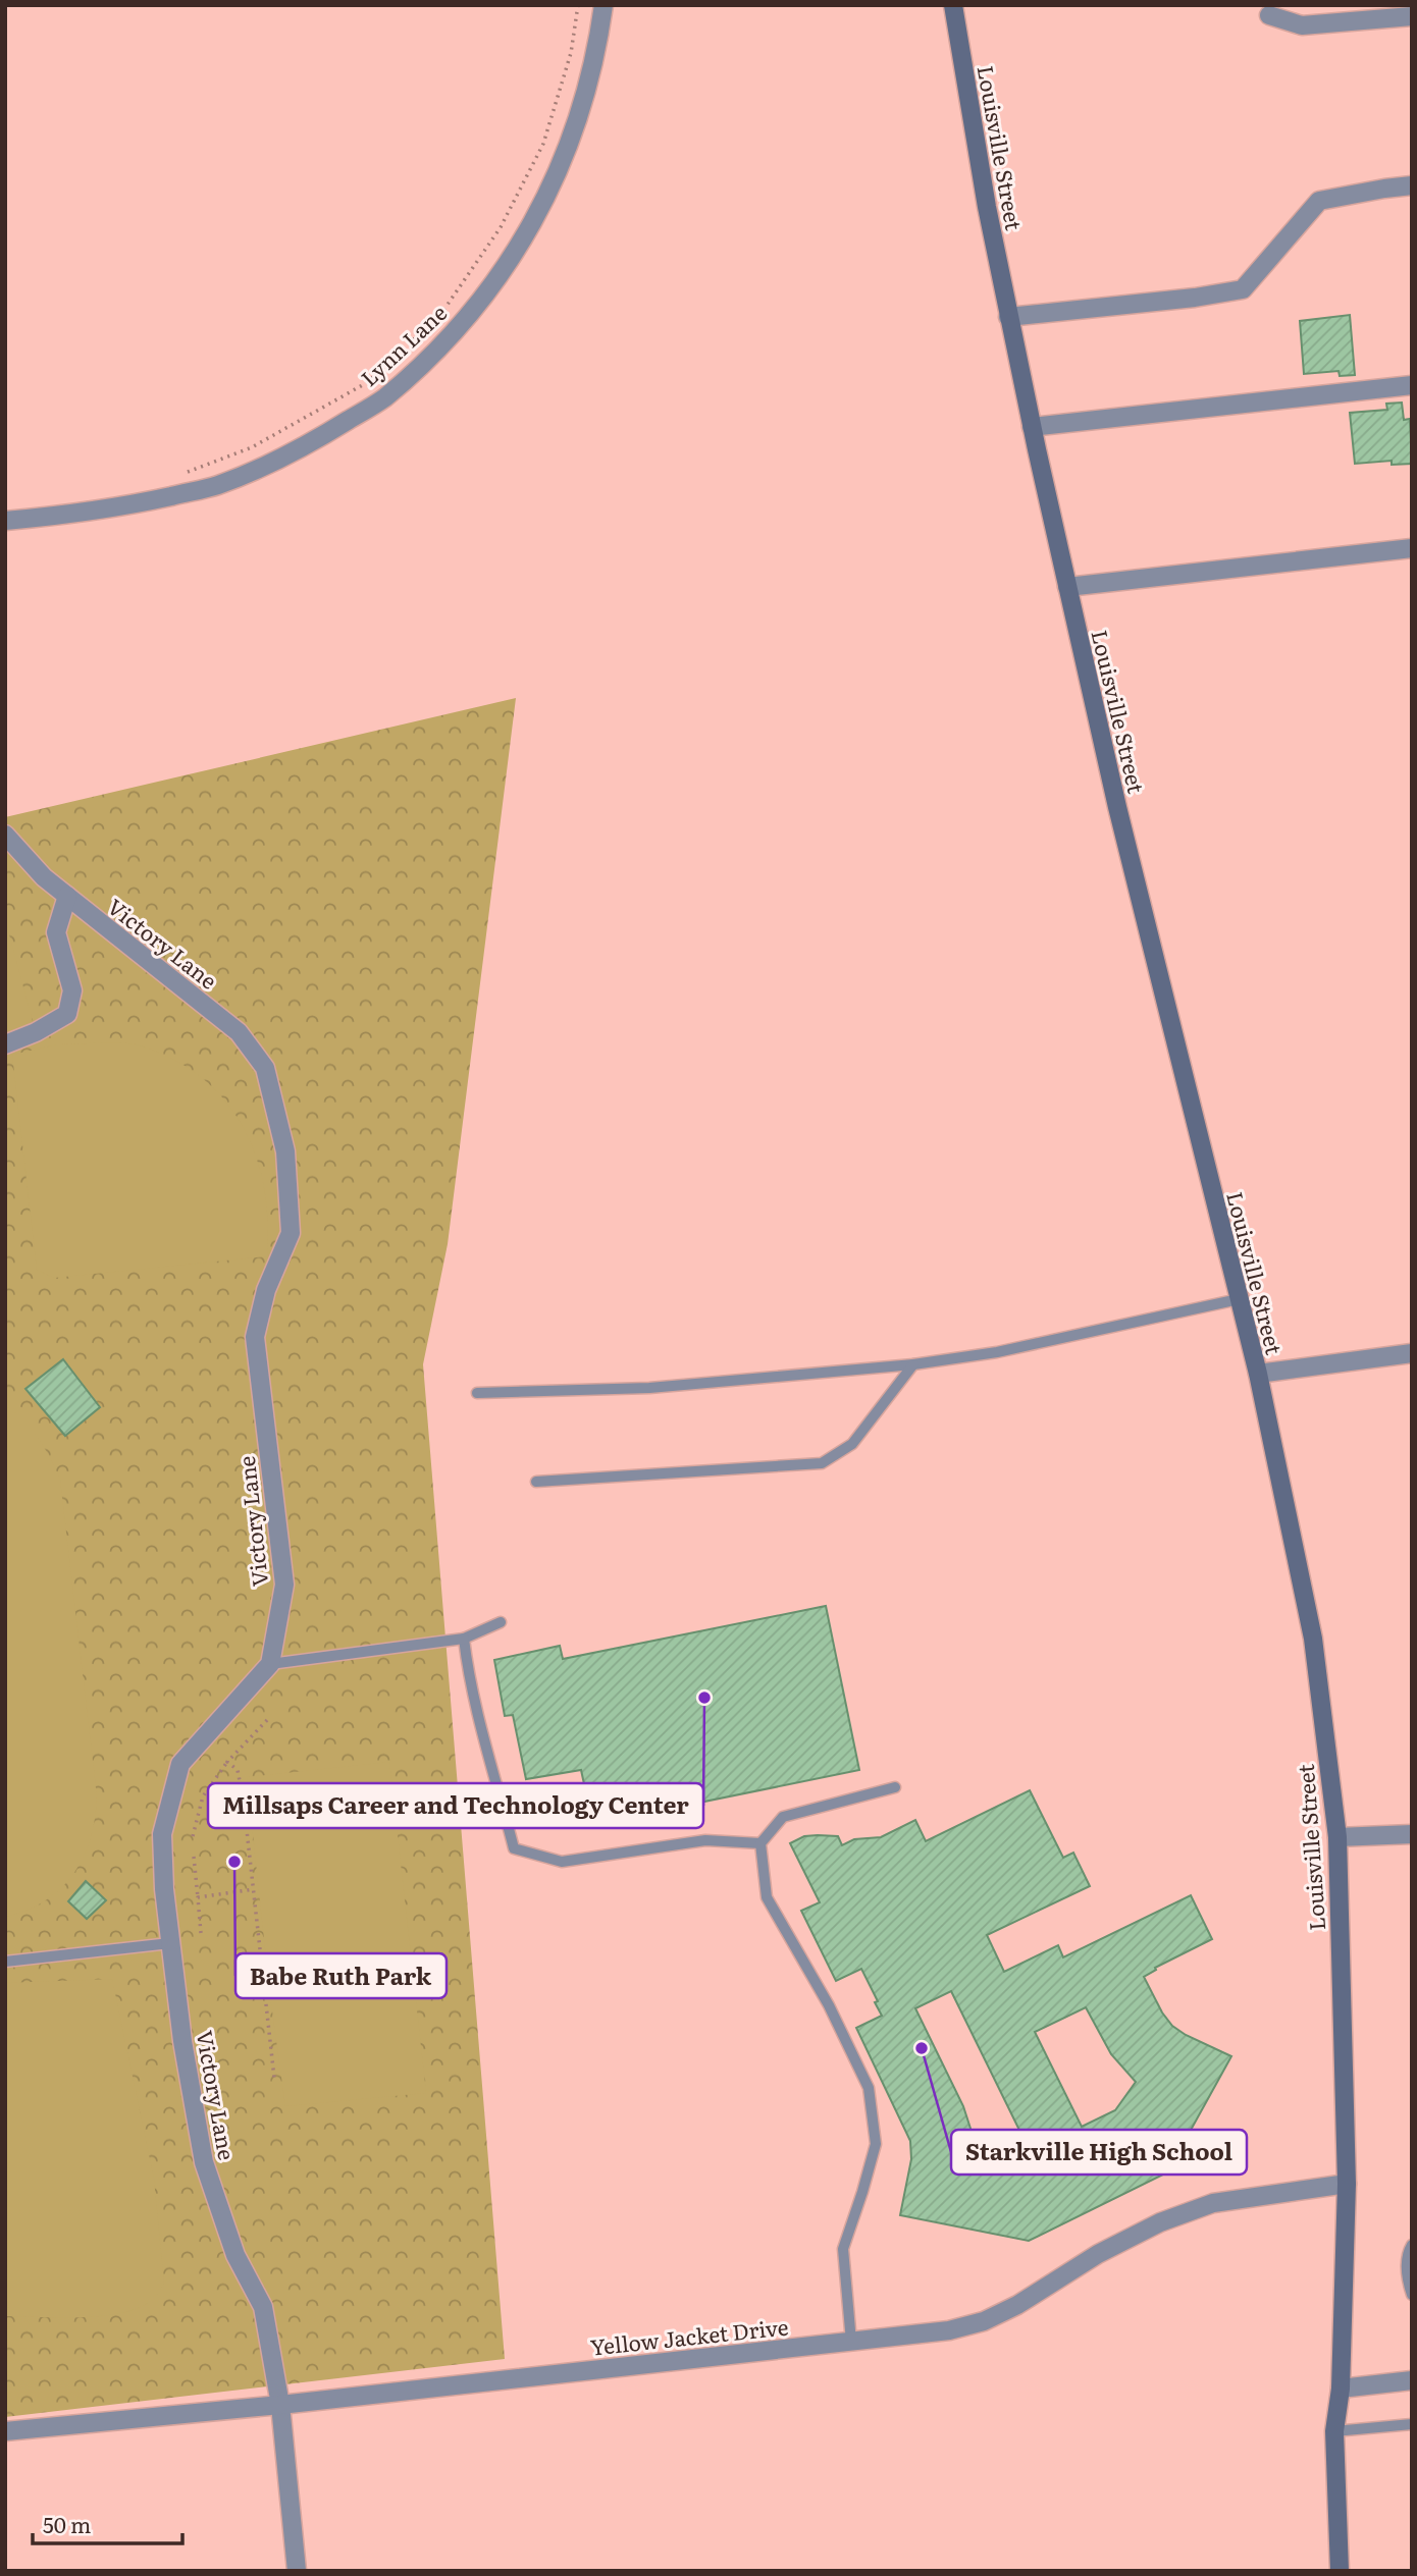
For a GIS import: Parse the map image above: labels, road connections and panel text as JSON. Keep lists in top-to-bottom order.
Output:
{
  "streets": {
    "main road": ["Louisville Street"],
    "street": ["Lynn Lane", "Victory Lane", "Yellow Jacket Drive"]
  },
  "crossings": [
    ["Louisville Street", "Yellow Jacket Drive"],
    ["Victory Lane", "Yellow Jacket Drive"]
  ],
  "places": ["Millsaps Career and Technology Center", "Babe Ruth Park", "Starkville High School"],
  "scale_bar": "50 m"
}
